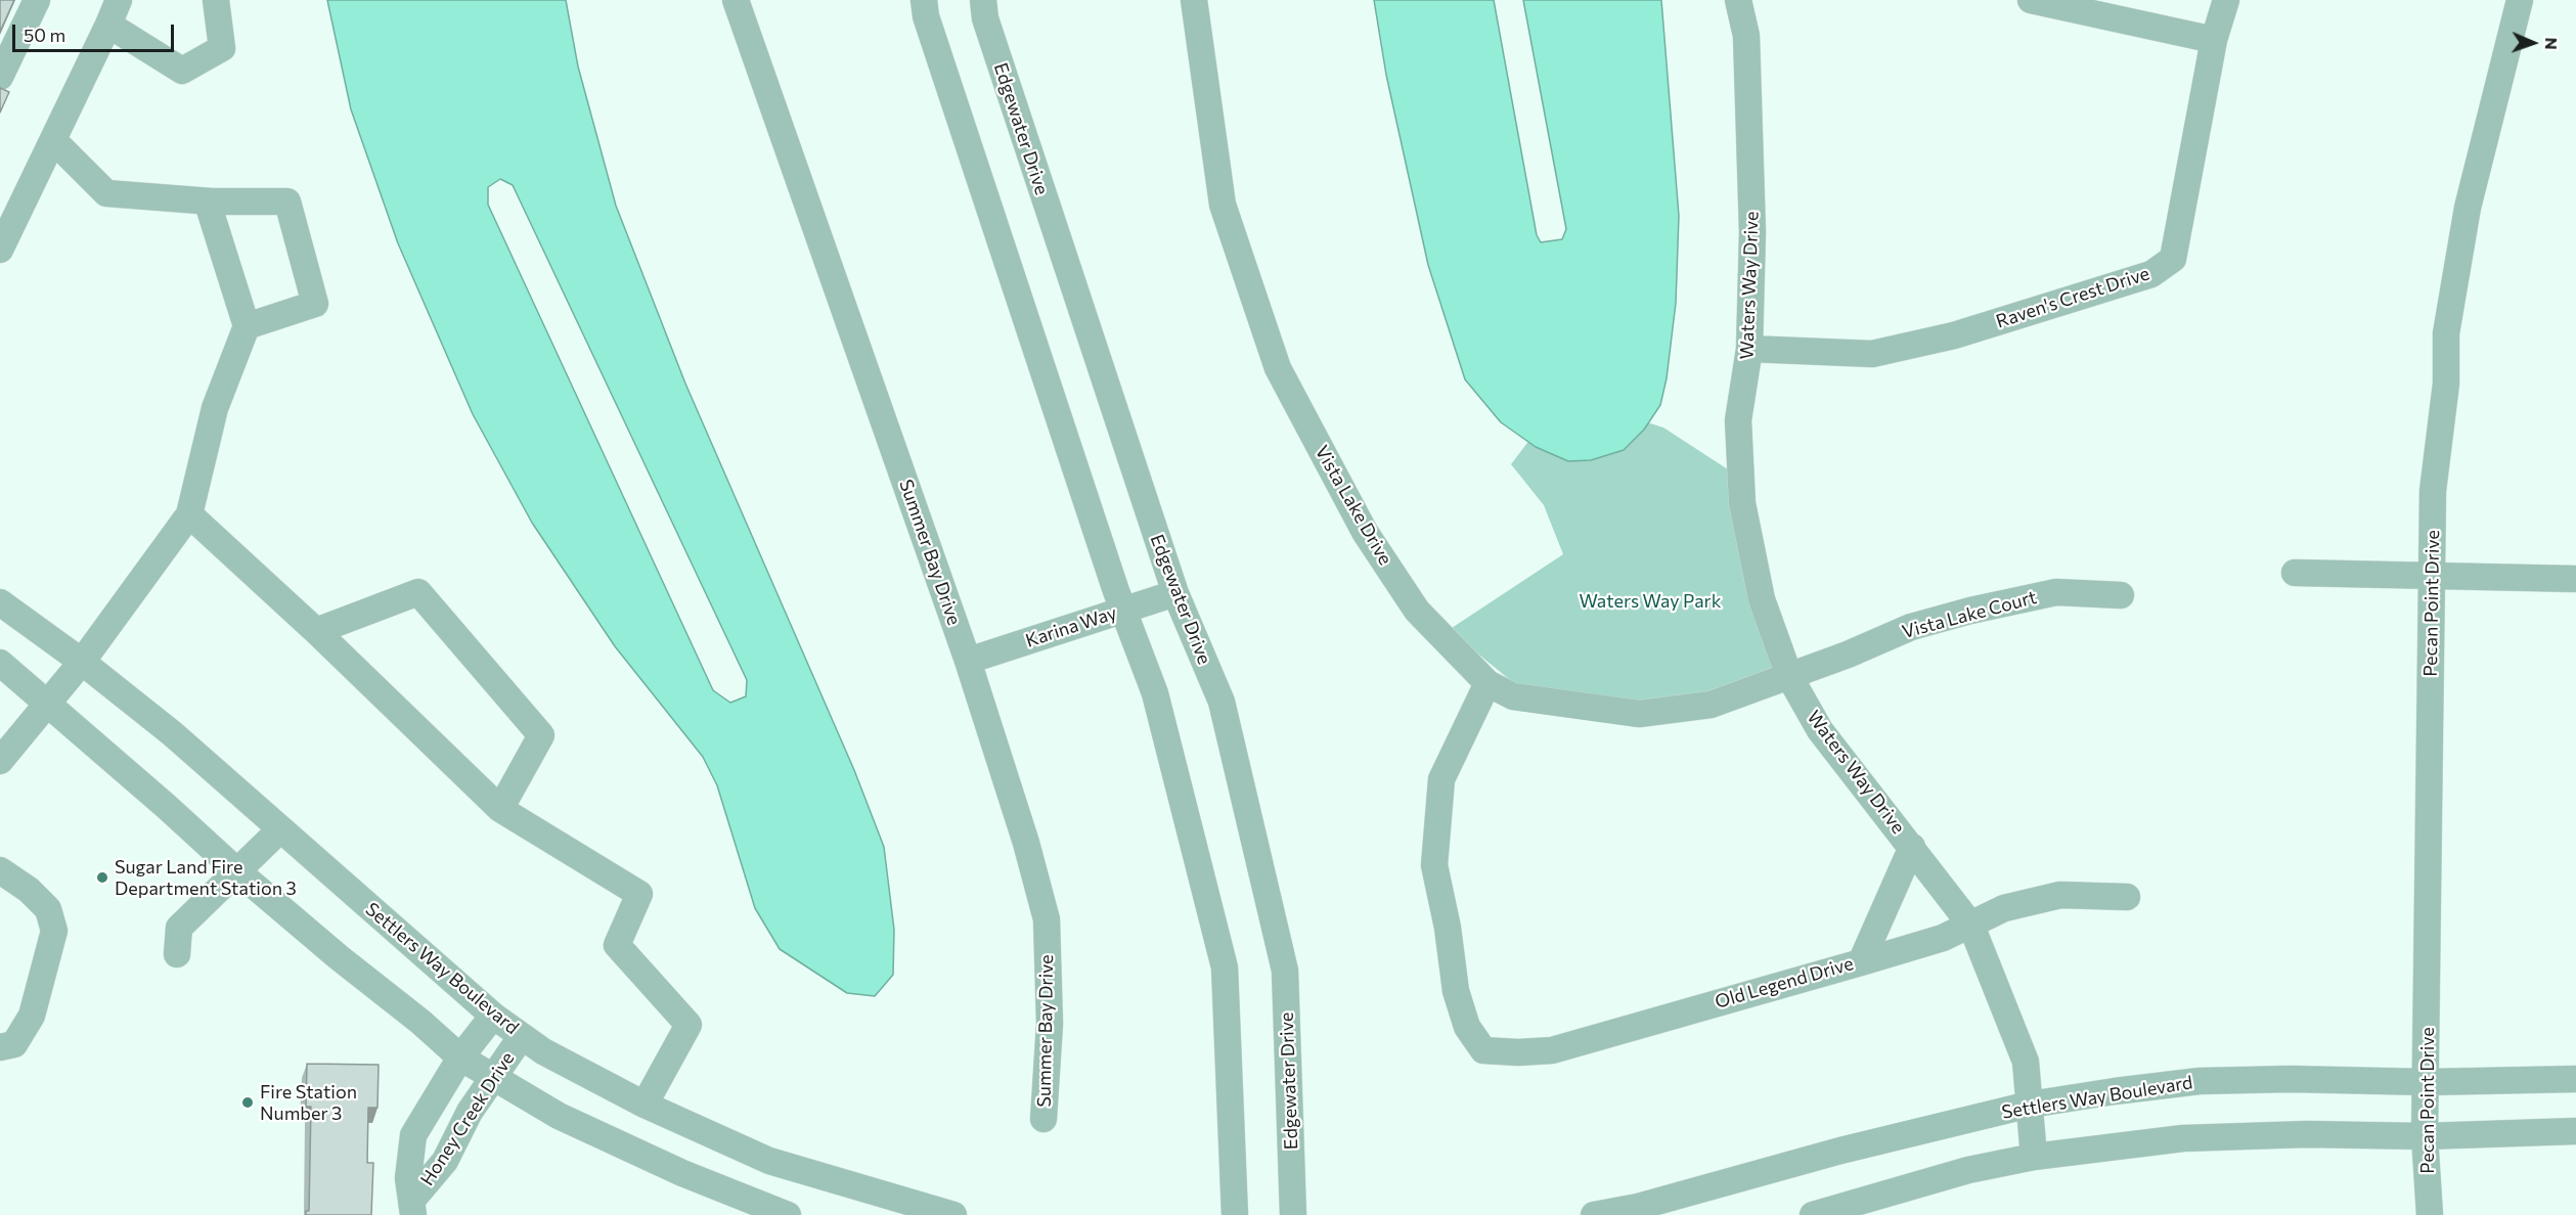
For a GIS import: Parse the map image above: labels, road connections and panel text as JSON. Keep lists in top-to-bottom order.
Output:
{
  "streets": {
    "street": [
      "Edgewater Drive",
      "Waters Way Drive",
      "Raven's Crest Drive",
      "Vista Lake Drive",
      "Summer Bay Drive",
      "Pecan Point Drive",
      "Vista Lake Court",
      "Karina Way",
      "Settlers Way Boulevard",
      "Old Legend Drive",
      "Honey Creek Drive"
    ]
  },
  "crossings": [
    ["Edgewater Drive", "Karina Way"],
    ["Waters Way Drive", "Raven's Crest Drive"],
    ["Waters Way Drive", "Vista Lake Drive"],
    ["Waters Way Drive", "Vista Lake Court"],
    ["Waters Way Drive", "Settlers Way Boulevard"],
    ["Waters Way Drive", "Old Legend Drive"],
    ["Vista Lake Drive", "Vista Lake Court"],
    ["Vista Lake Drive", "Old Legend Drive"],
    ["Summer Bay Drive", "Karina Way"],
    ["Pecan Point Drive", "Settlers Way Boulevard"],
    ["Settlers Way Boulevard", "Honey Creek Drive"]
  ],
  "parks": ["Waters Way Park"],
  "places": ["Sugar Land Fire Department Station 3", "Fire Station Number 3"],
  "scale_bar": "50 m",
  "north": "right"
}
